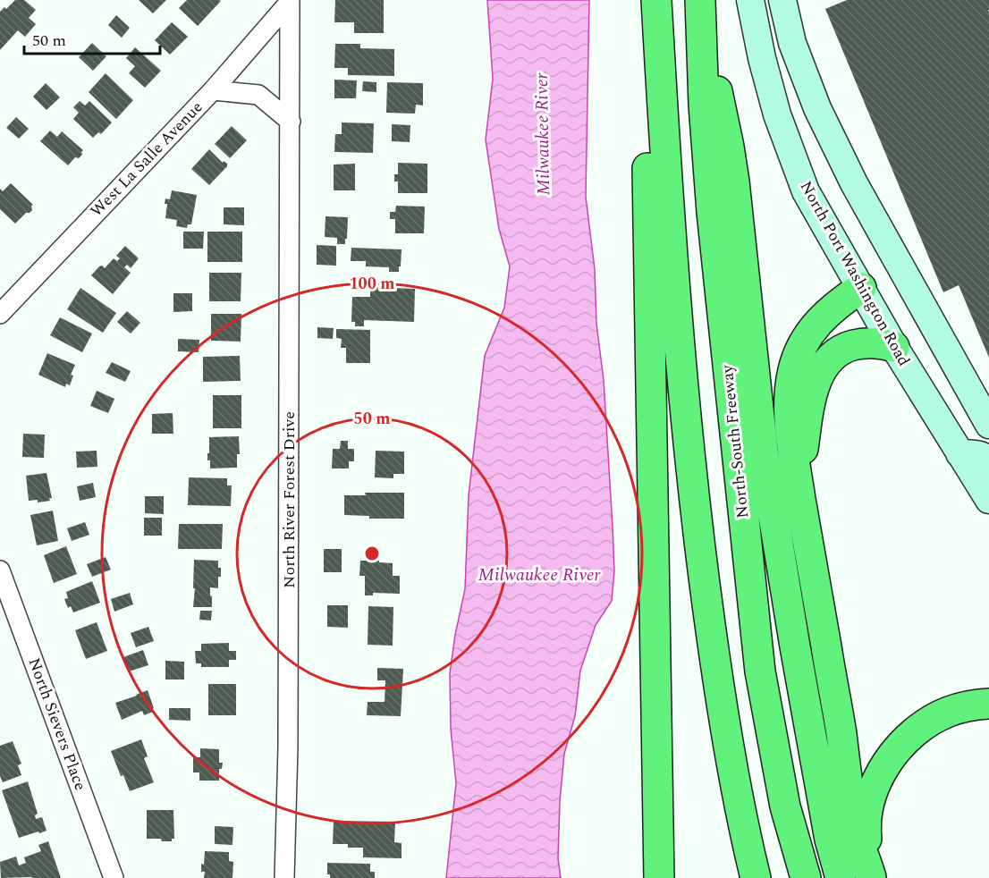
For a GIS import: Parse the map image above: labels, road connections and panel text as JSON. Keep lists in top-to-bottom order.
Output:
{
  "streets": {
    "highway": ["North-South Freeway"],
    "main road": ["North Port Washington Road"],
    "street": ["West La Salle Avenue", "North River Forest Drive", "North Sievers Place"]
  },
  "crossings": [
    ["West La Salle Avenue", "North River Forest Drive"]
  ],
  "water": ["Milwaukee River"],
  "scale_bar": "50 m",
  "rings": ["100 m", "50 m"]
}
